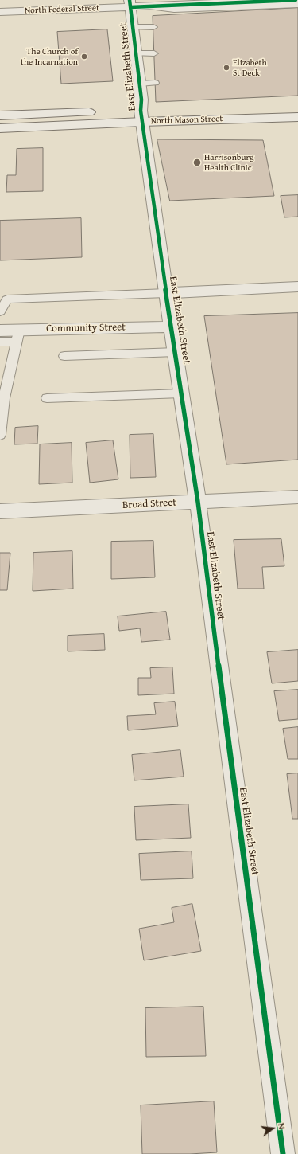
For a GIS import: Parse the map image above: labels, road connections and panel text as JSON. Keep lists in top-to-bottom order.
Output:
{
  "streets": {
    "street": [
      "North Federal Street",
      "East Elizabeth Street",
      "North Mason Street",
      "Community Street",
      "Broad Street"
    ]
  },
  "crossings": [
    ["North Federal Street", "East Elizabeth Street"],
    ["East Elizabeth Street", "North Mason Street"],
    ["East Elizabeth Street", "Community Street"],
    ["East Elizabeth Street", "Broad Street"]
  ],
  "places": ["The Church of the Incarnation", "Elizabeth St Deck", "Harrisonburg Health Clinic"],
  "north": "right"
}
